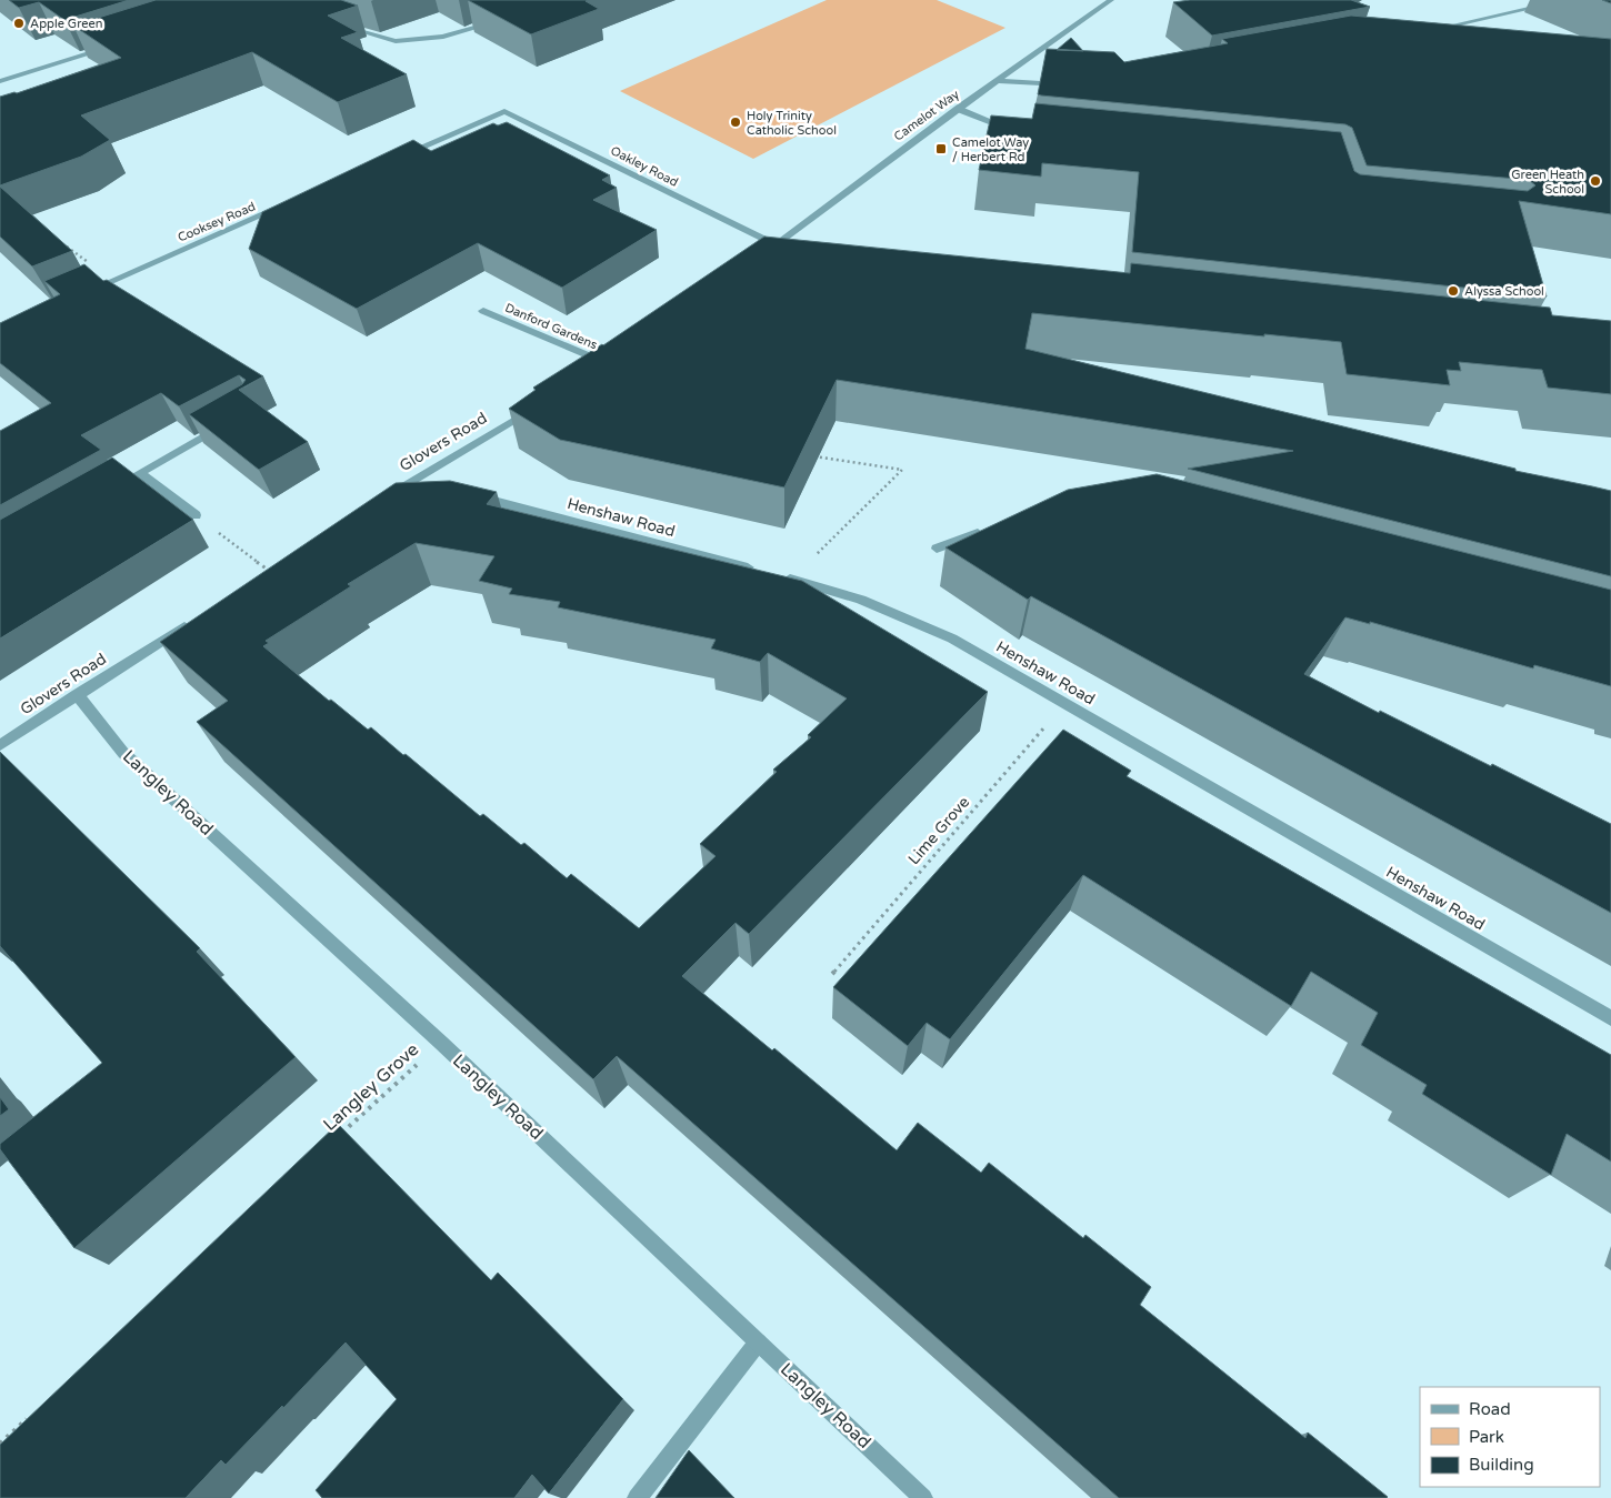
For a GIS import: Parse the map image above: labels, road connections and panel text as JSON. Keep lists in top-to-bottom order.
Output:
{
  "streets": {
    "street": [
      "Camelot Way",
      "Oakley Road",
      "Cooksey Road",
      "Danford Gardens",
      "Glovers Road",
      "Henshaw Road",
      "Langley Road"
    ],
    "path": ["Lime Grove", "Langley Grove"]
  },
  "crossings": [
    ["Camelot Way", "Oakley Road"],
    ["Glovers Road", "Langley Road"],
    ["Henshaw Road", "Lime Grove"],
    ["Langley Road", "Langley Grove"]
  ],
  "places": {
    "other": [
      "Apple Green",
      "Holy Trinity Catholic School",
      "Green Heath School",
      "Alyssa School"
    ],
    "transit": ["Camelot Way / Herbert Rd"]
  },
  "legend": ["Road", "Park", "Building"]
}
